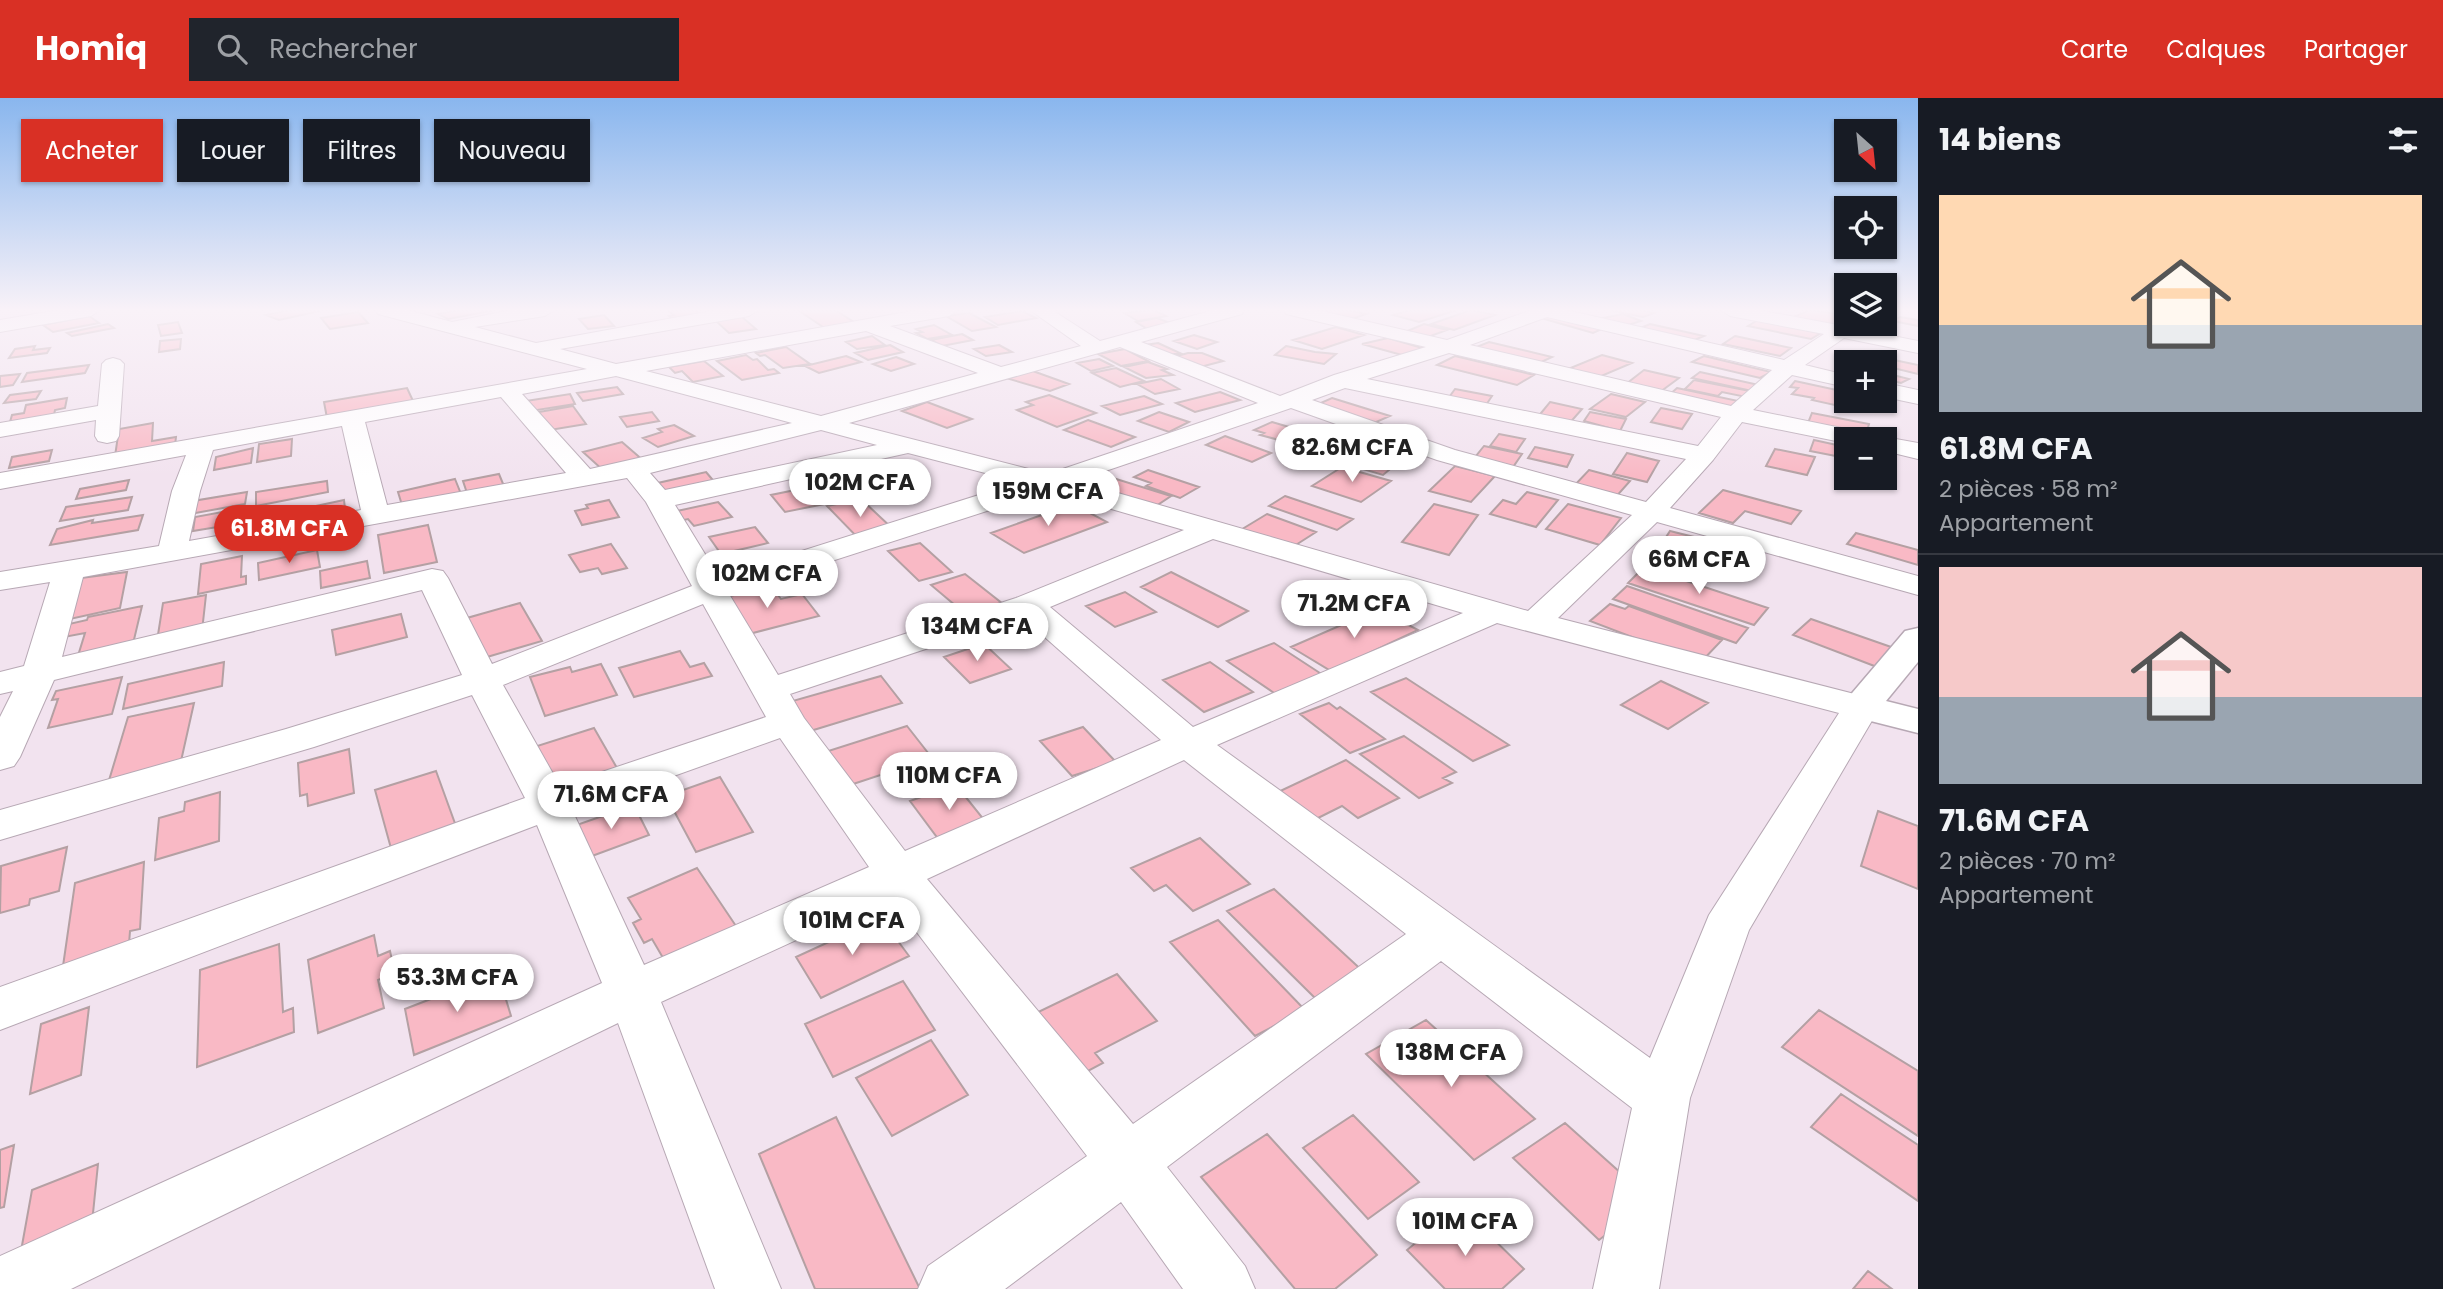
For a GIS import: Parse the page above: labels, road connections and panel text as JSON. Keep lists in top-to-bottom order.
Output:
{
  "north": "bottom right",
  "page": {
    "header": "Homiq",
    "search": "Rechercher",
    "nav": ["Carte", "Calques", "Partager"],
    "heading": "14 biens",
    "map_buttons": ["+", "−"],
    "chip": [
      "Acheter",
      "Louer",
      "Filtres",
      "Nouveau"
    ],
    "list": [
      {
        "name": "61.8M CFA",
        "note": "2 pièces · 58 m² · Appartement"
      },
      {
        "name": "71.6M CFA",
        "note": "2 pièces · 70 m² · Appartement"
      }
    ],
    "price": [
      "82.6M CFA",
      "102M CFA",
      "159M CFA",
      "61.8M CFA",
      "66M CFA",
      "102M CFA",
      "71.2M CFA",
      "134M CFA",
      "110M CFA",
      "71.6M CFA",
      "101M CFA",
      "53.3M CFA",
      "138M CFA",
      "101M CFA"
    ]
  }
}
